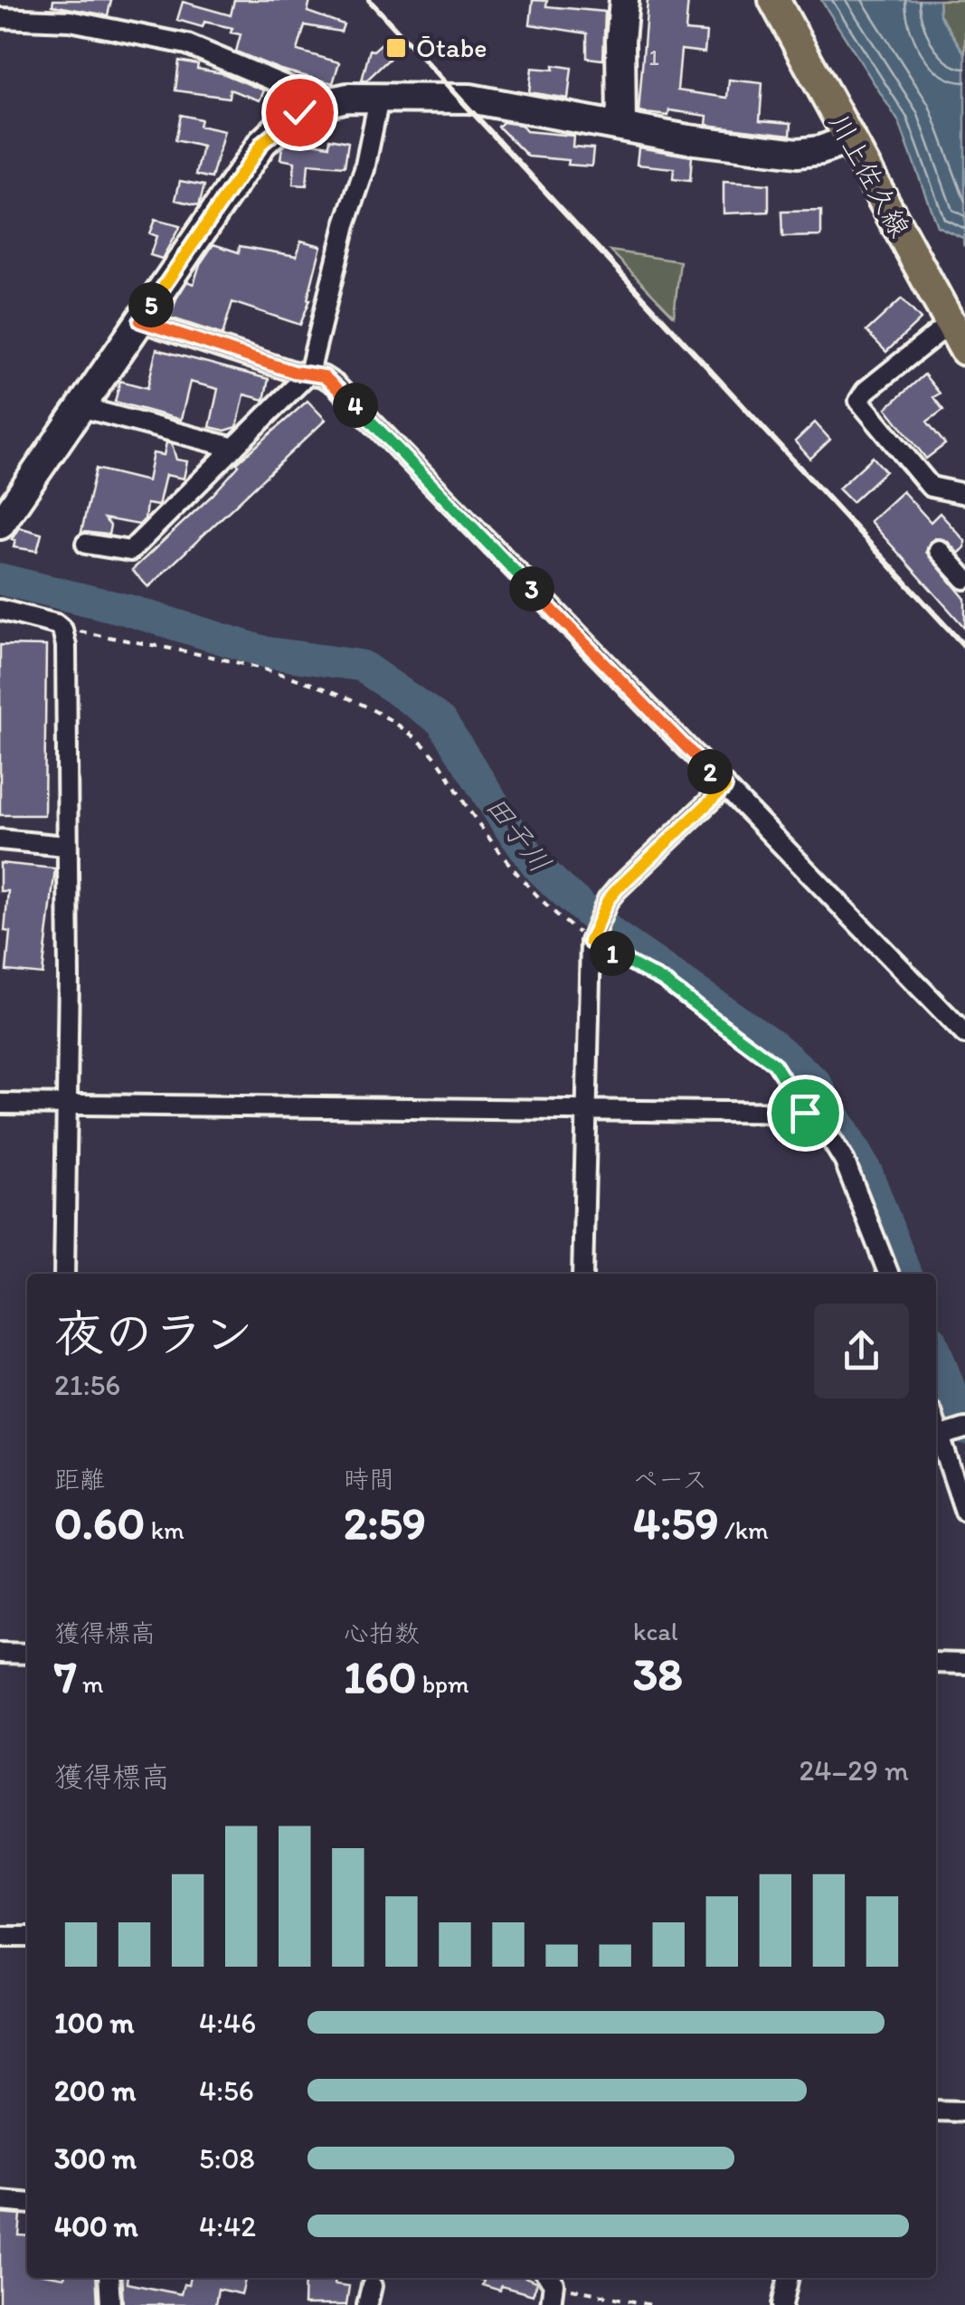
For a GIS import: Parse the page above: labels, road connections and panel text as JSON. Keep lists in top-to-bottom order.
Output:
{
  "streets": {
    "main road": ["川上佐久線"]
  },
  "water": ["田子川"],
  "places": {
    "transit": ["Ōtabe"]
  },
  "house_numbers": ["1"],
  "page": {
    "pins": [
      "5",
      "4",
      "3",
      "2",
      "1"
    ],
    "heading": ["夜のラン", "21:56"],
    "stats": [
      ["距離", "0.60 km"],
      ["時間", "2:59"],
      ["ペース", "4:59 /km"],
      ["獲得標高", "7 m"],
      ["心拍数", "160 bpm"],
      ["kcal", "38"]
    ],
    "chart": ["獲得標高", "24–29 m"],
    "list": [
      {
        "name": "100 m",
        "note": "4:46"
      },
      {
        "name": "200 m",
        "note": "4:56"
      },
      {
        "name": "300 m",
        "note": "5:08"
      },
      {
        "name": "400 m",
        "note": "4:42"
      }
    ]
  }
}
